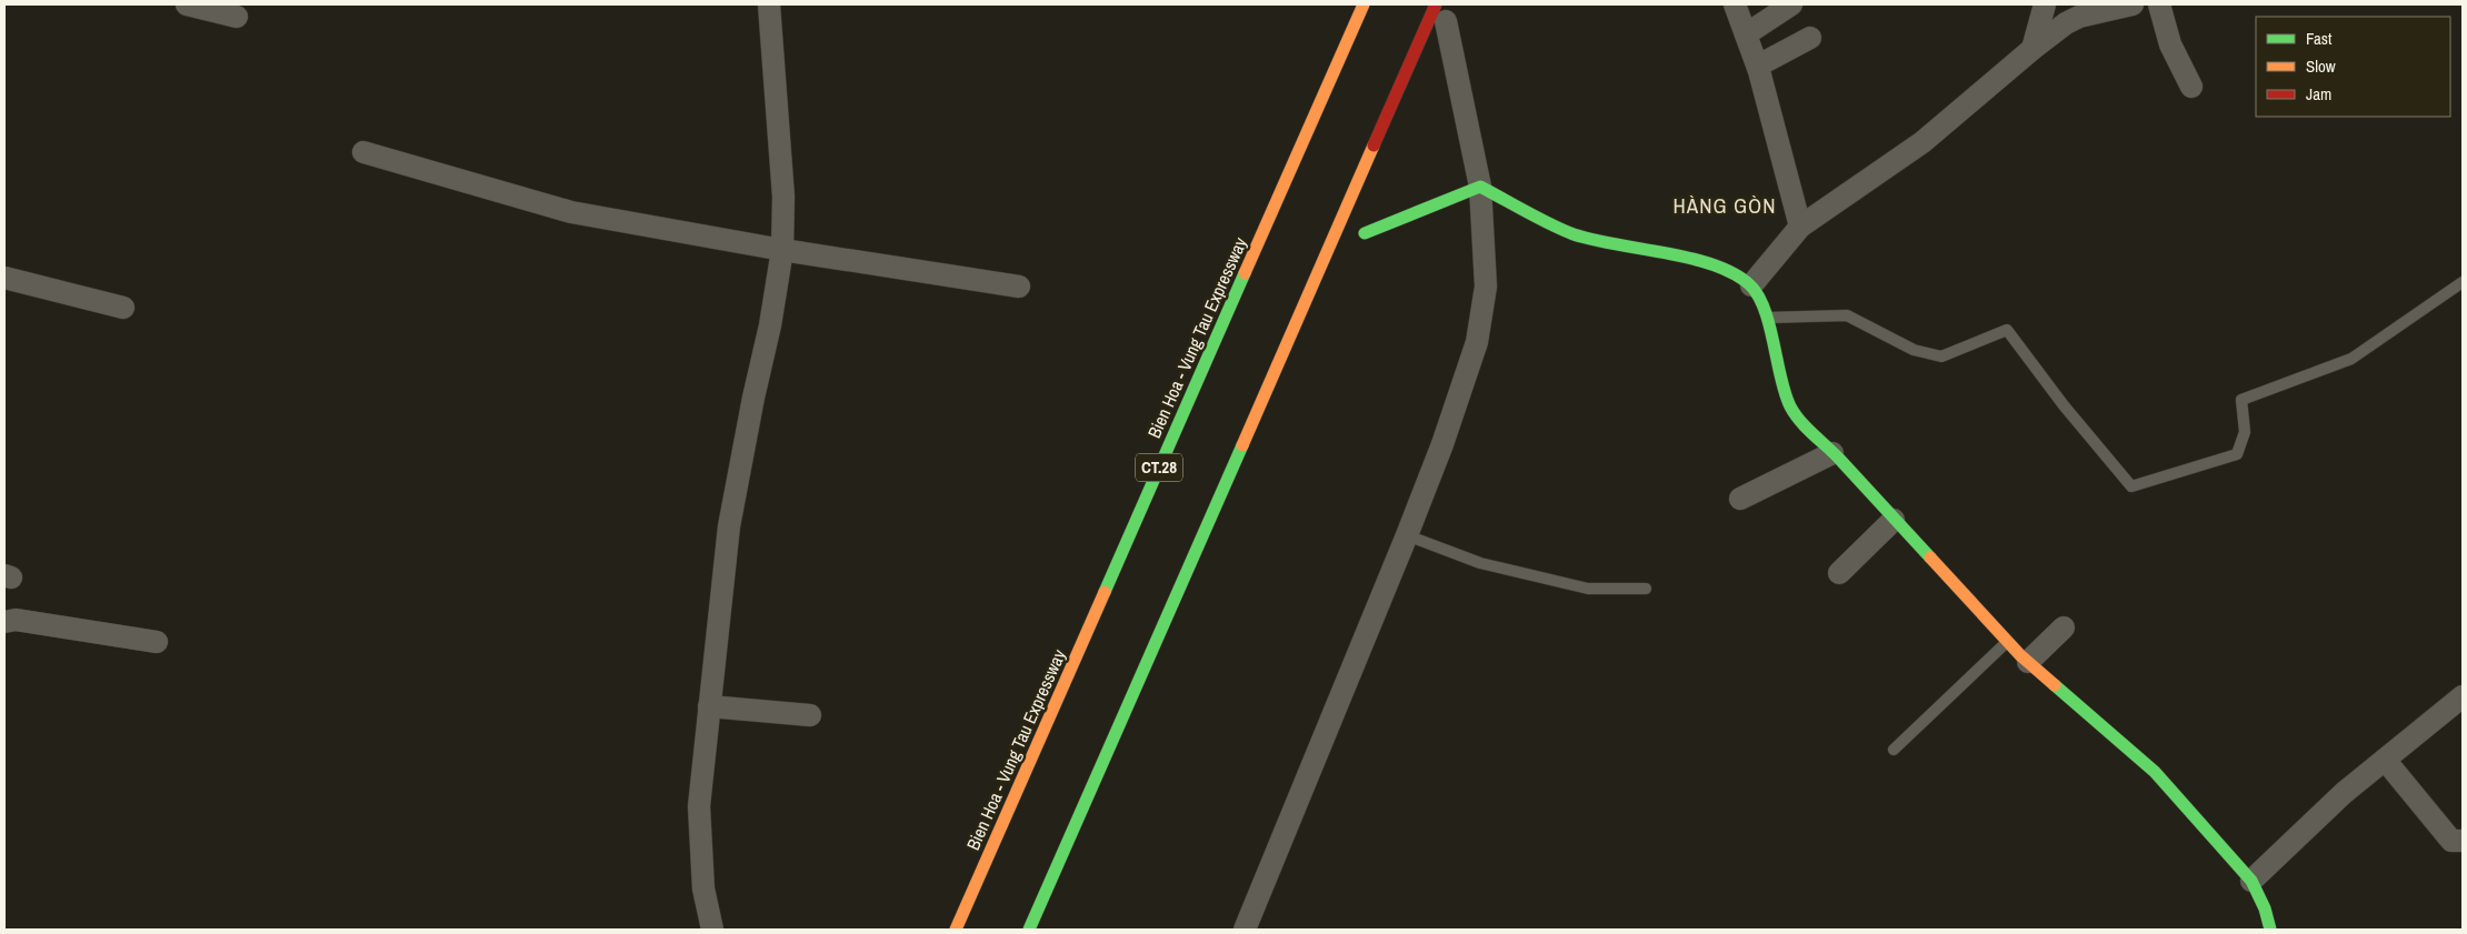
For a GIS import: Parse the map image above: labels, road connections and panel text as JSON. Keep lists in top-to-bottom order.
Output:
{
  "streets": {
    "main road": ["Bien Hoa - Vung Tau Expressway", "CT.28"]
  },
  "districts": ["HÀNG GÒN"],
  "legend": ["Fast", "Slow", "Jam"]
}
